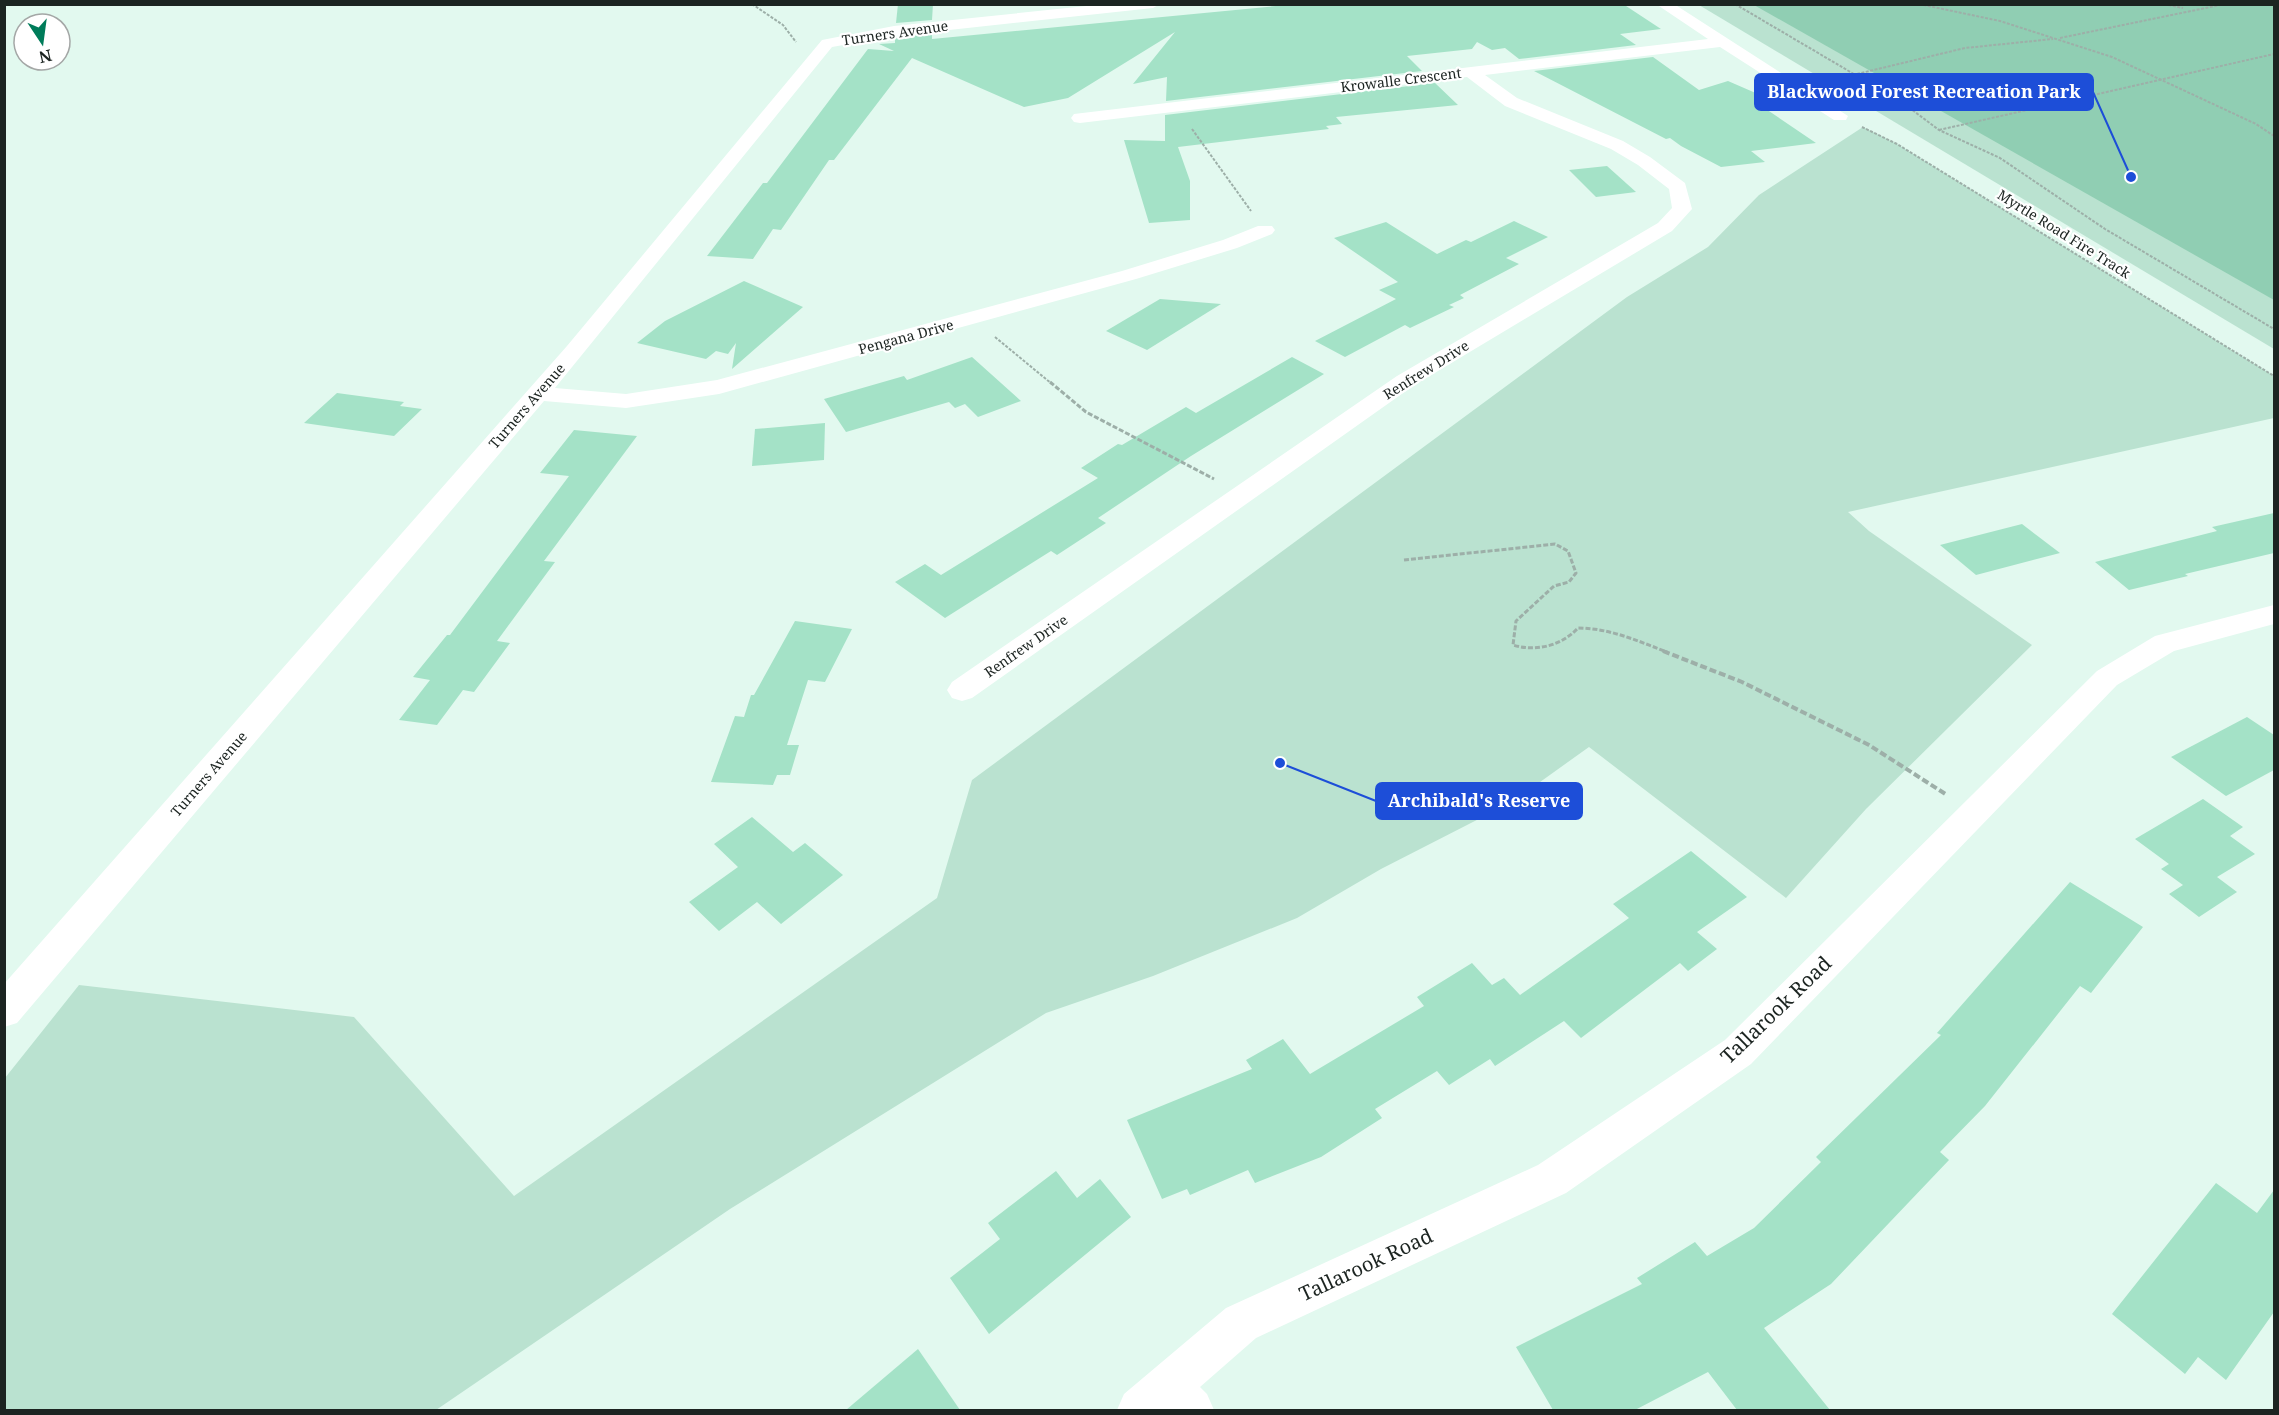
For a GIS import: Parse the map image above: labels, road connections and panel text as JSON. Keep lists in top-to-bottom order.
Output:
{
  "streets": {
    "street": [
      "Turners Avenue",
      "Krowalle Crescent",
      "Pengana Drive",
      "Renfrew Drive",
      "Tallarook Road"
    ],
    "path": ["Myrtle Road Fire Track"]
  },
  "crossings": [
    ["Turners Avenue", "Pengana Drive"],
    ["Krowalle Crescent", "Renfrew Drive"]
  ],
  "places": ["Blackwood Forest Recreation Park", "Archibald's Reserve"],
  "north": "bottom"
}
